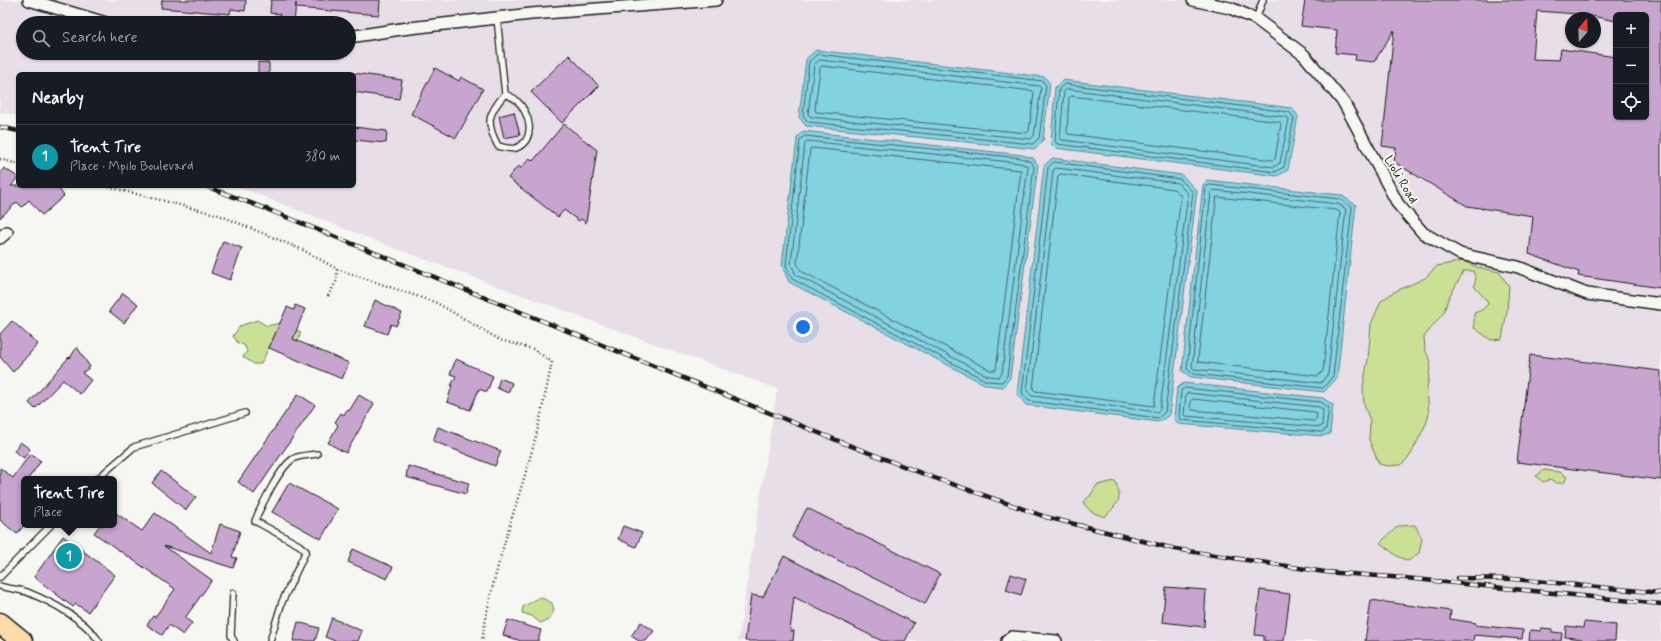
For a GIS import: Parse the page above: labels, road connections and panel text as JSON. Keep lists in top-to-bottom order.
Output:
{
  "streets": {
    "street": ["Lioli Road"]
  },
  "north": "top",
  "page": {
    "map_buttons": ["+", "−"],
    "search": "Search here",
    "heading": "Nearby",
    "list": [
      {
        "mark": "1",
        "name": "Trent Tire",
        "note": "Place · Mpilo Boulevard",
        "value": "380 m"
      }
    ],
    "popup": ["Trent Tire", "Place"],
    "pins": "1"
  }
}
